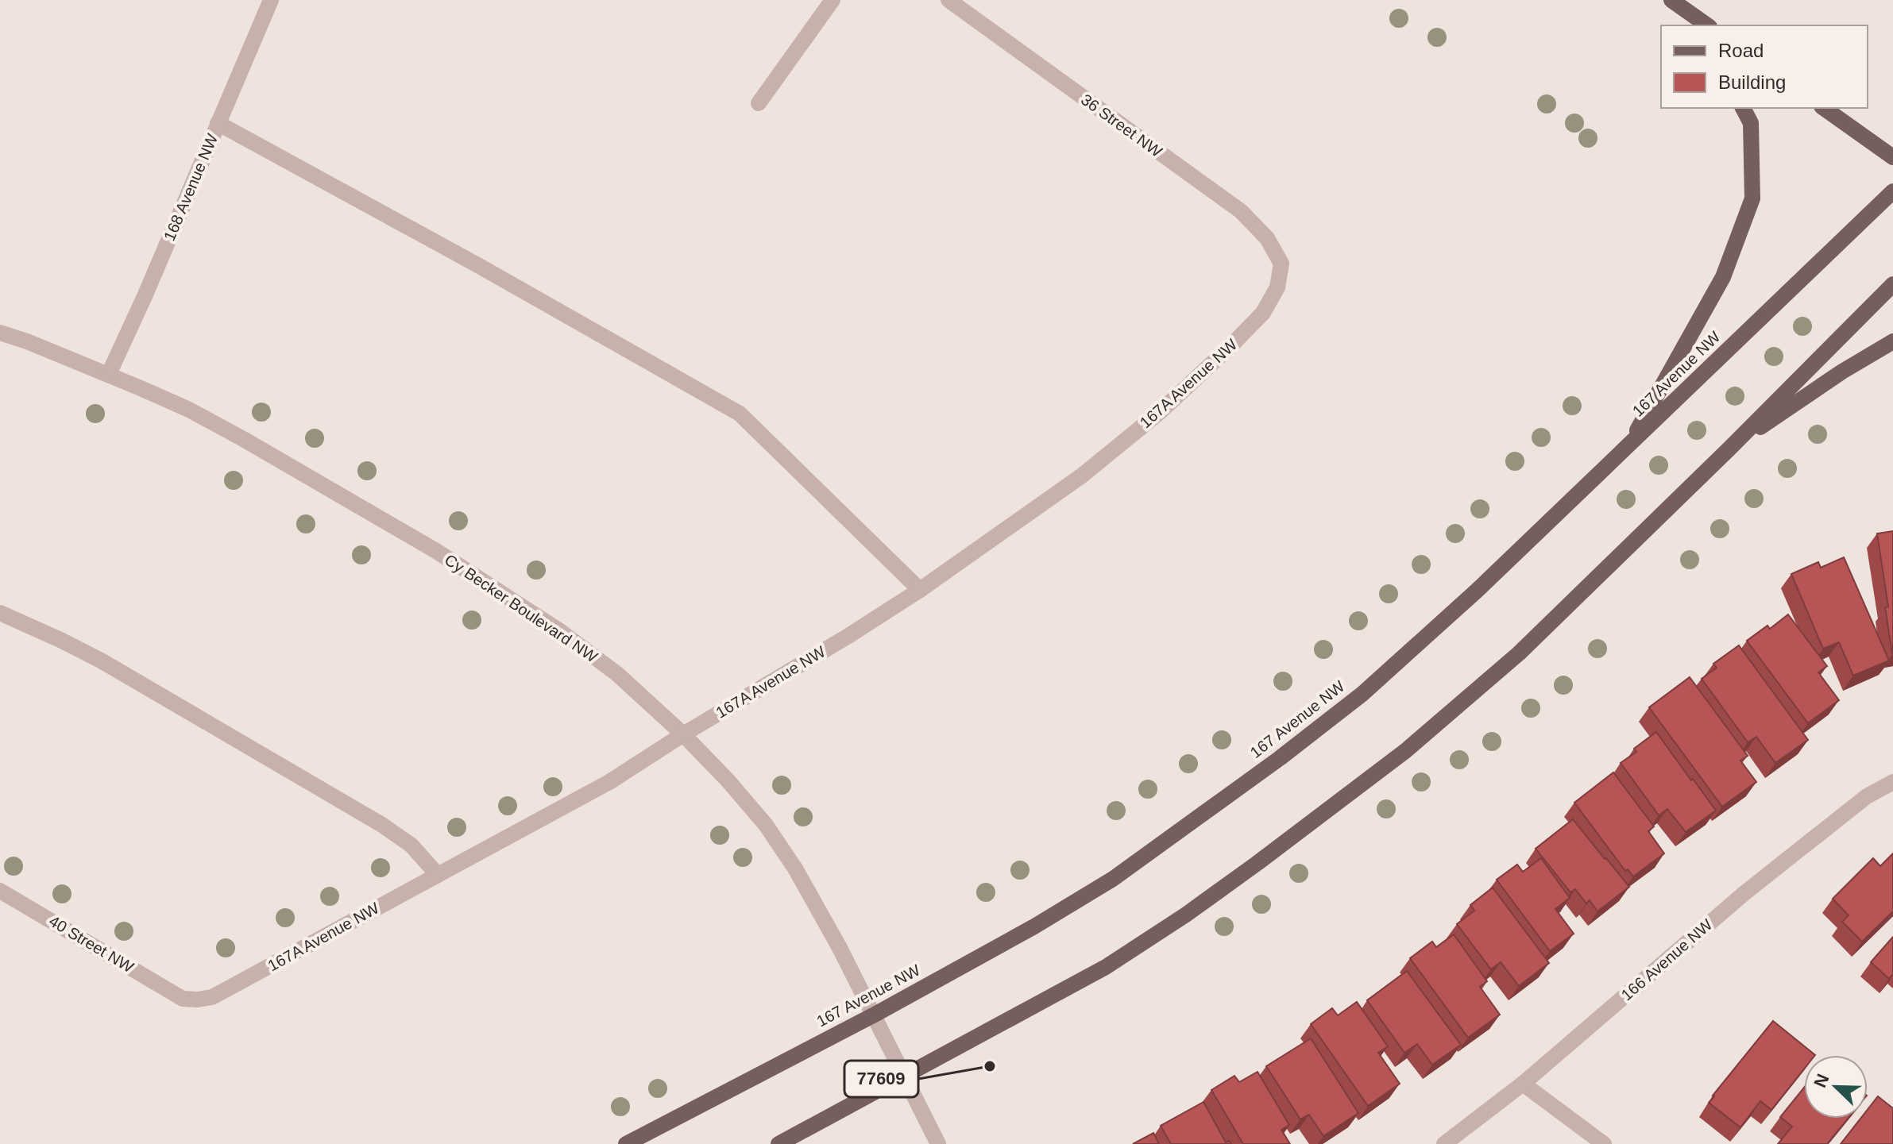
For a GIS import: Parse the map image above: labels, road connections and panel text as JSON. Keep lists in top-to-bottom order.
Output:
{
  "streets": {
    "main road": ["167 Avenue NW"],
    "street": [
      "36 Street NW",
      "168 Avenue NW",
      "167A Avenue NW",
      "Cy Becker Boulevard NW",
      "40 Street NW",
      "166 Avenue NW"
    ]
  },
  "crossings": [
    ["36 Street NW", "167A Avenue NW"],
    ["168 Avenue NW", "Cy Becker Boulevard NW"],
    ["167 Avenue NW", "Cy Becker Boulevard NW"],
    ["167A Avenue NW", "Cy Becker Boulevard NW"],
    ["167A Avenue NW", "40 Street NW"]
  ],
  "places": ["77609"],
  "legend": ["Road", "Building"],
  "north": "top left"
}
